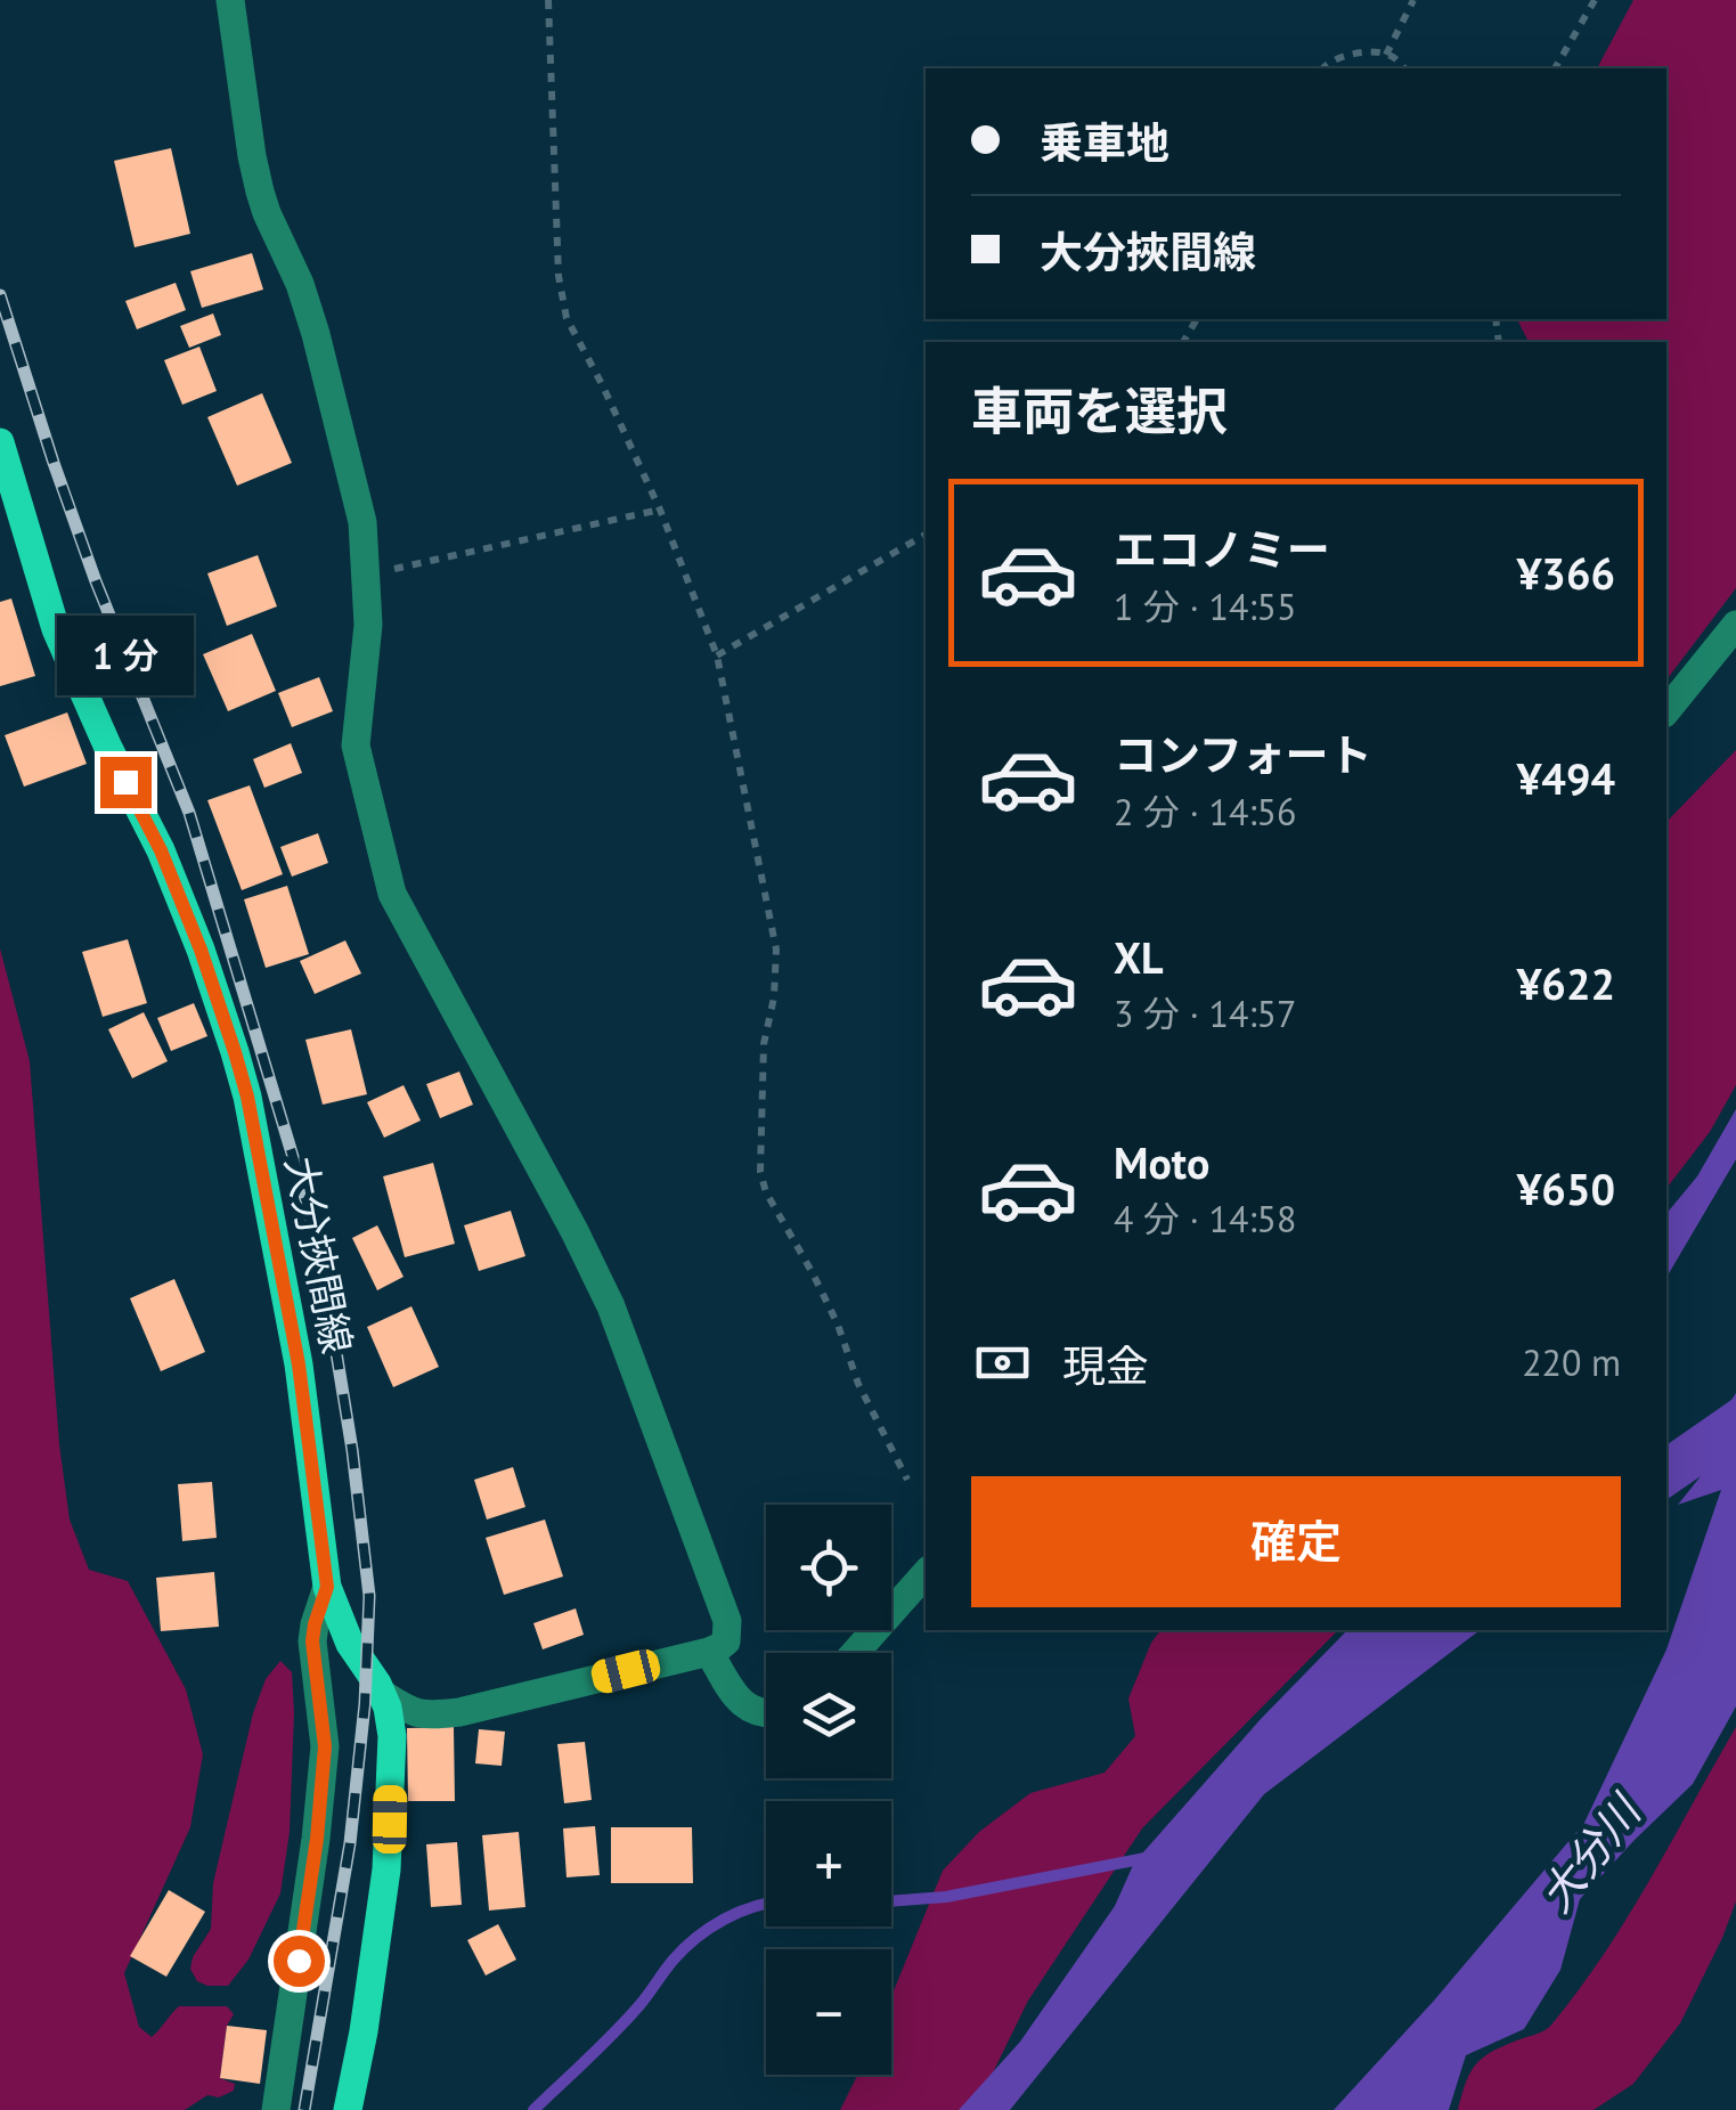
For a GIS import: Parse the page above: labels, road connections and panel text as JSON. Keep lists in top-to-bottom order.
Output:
{
  "streets": {
    "main road": ["大分挾間線"]
  },
  "water": ["大分川"],
  "page": {
    "banner": ["乗車地", "大分挾間線"],
    "heading": "車両を選択",
    "list": [
      {
        "name": "エコノミー",
        "note": "1 分 · 14:55",
        "value": "¥366"
      },
      {
        "name": "コンフォート",
        "note": "2 分 · 14:56",
        "value": "¥494"
      },
      {
        "name": "XL",
        "note": "3 分 · 14:57",
        "value": "¥622"
      },
      {
        "name": "Moto",
        "note": "4 分 · 14:58",
        "value": "¥650"
      }
    ],
    "bubble": "1 分",
    "pay": ["現金", "220 m"],
    "buttons": "確定",
    "map_buttons": ["+", "−"]
  }
}
